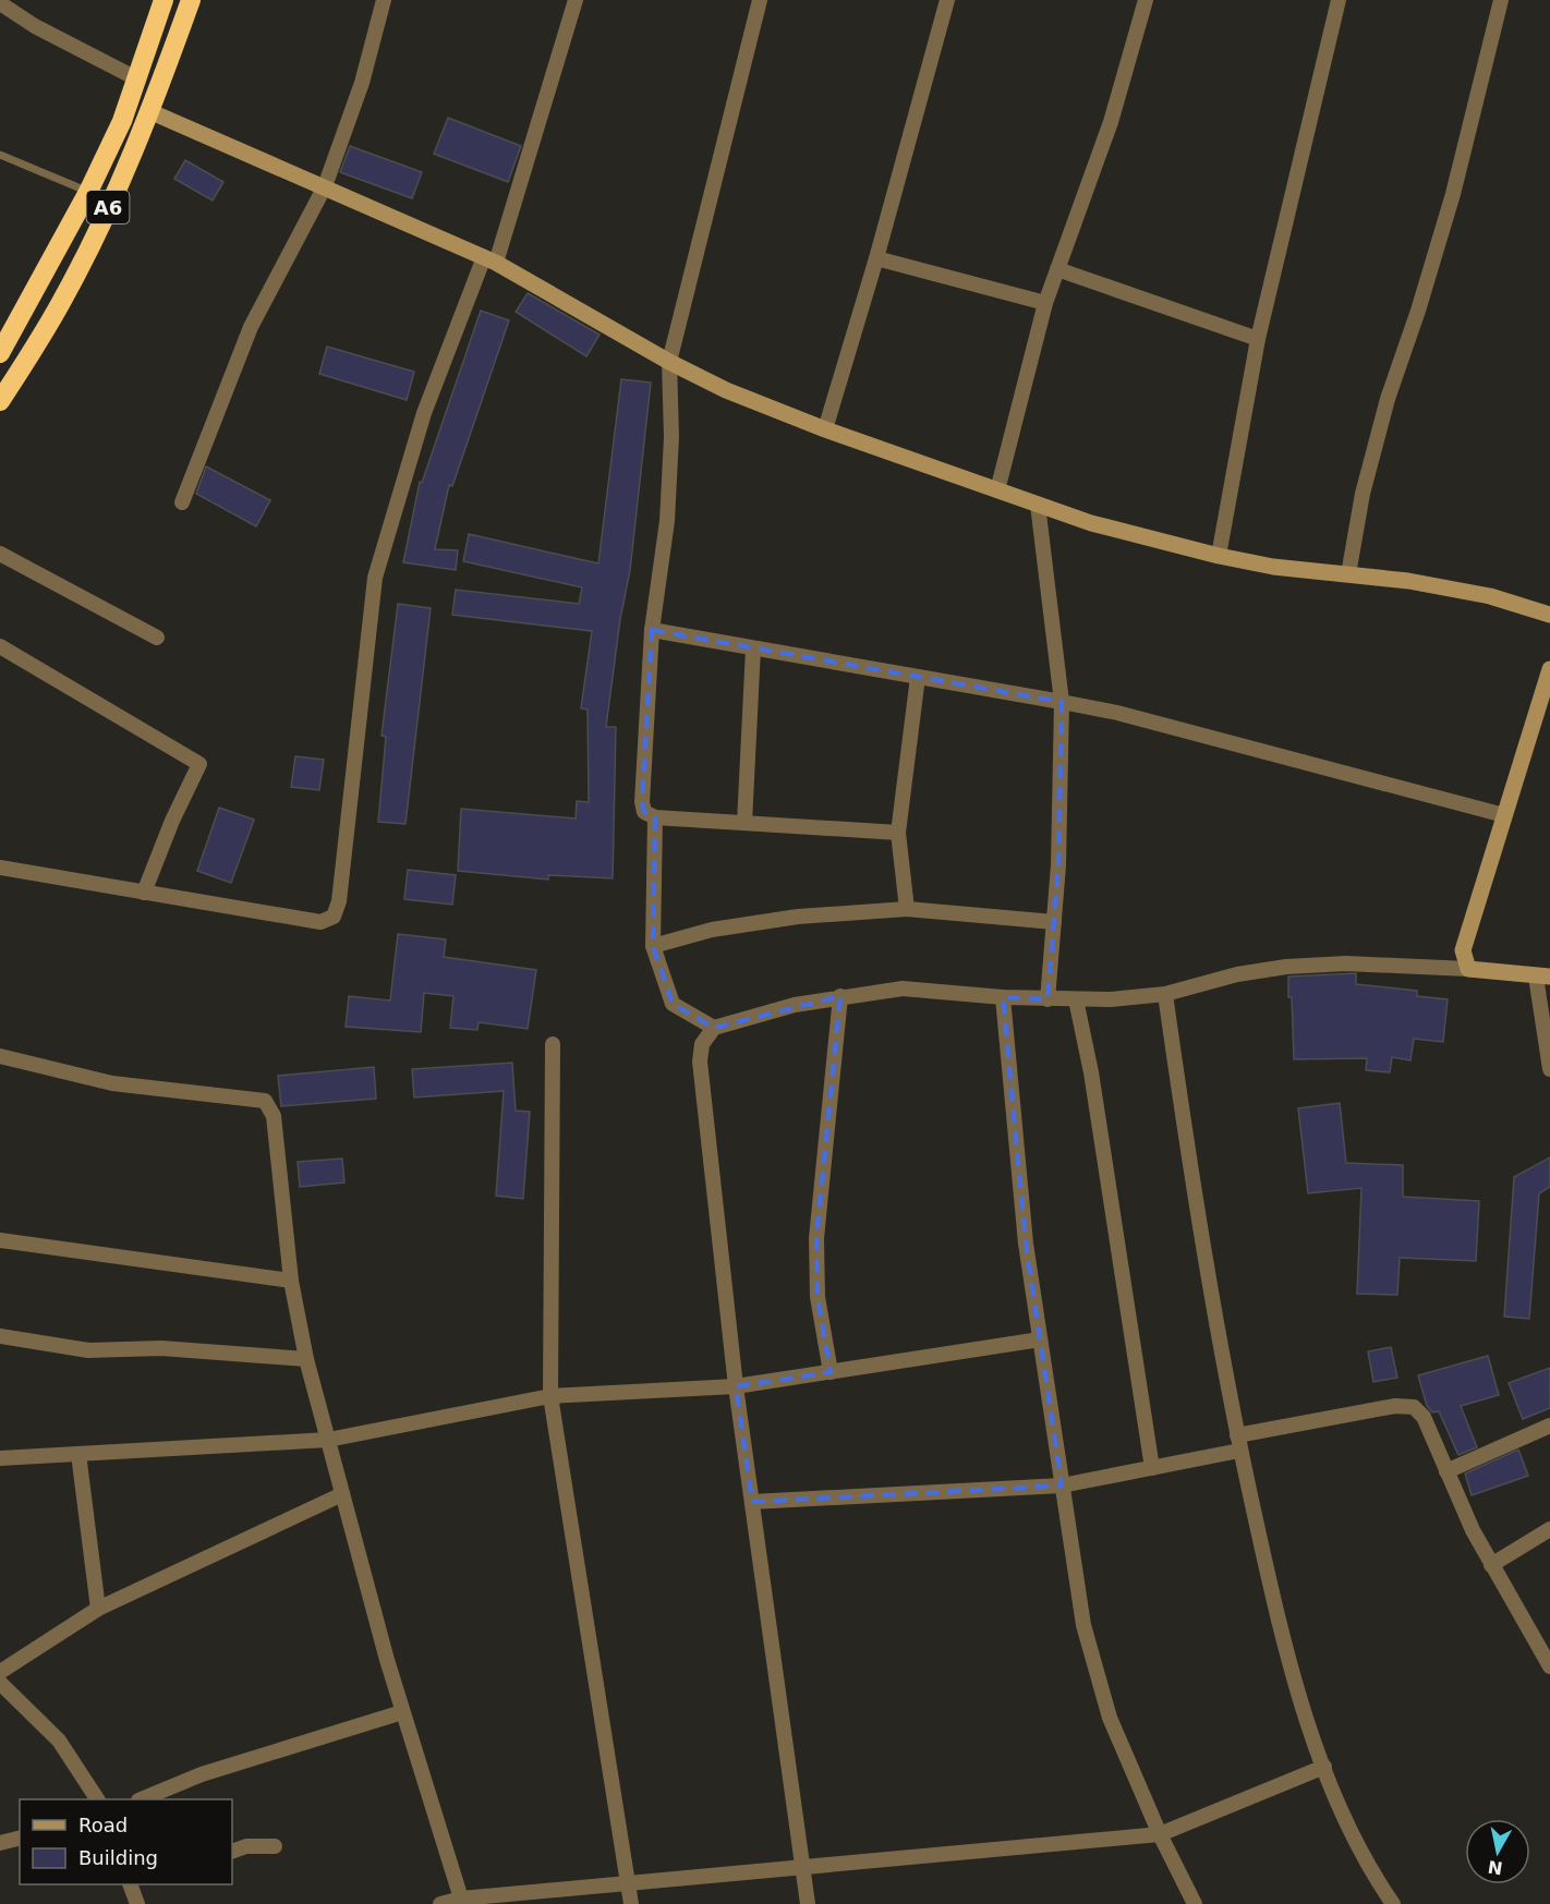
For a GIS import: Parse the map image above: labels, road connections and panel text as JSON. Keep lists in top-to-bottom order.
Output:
{
  "streets": {
    "highway": ["A6"]
  },
  "legend": ["Road", "Building"],
  "north": "bottom"
}
